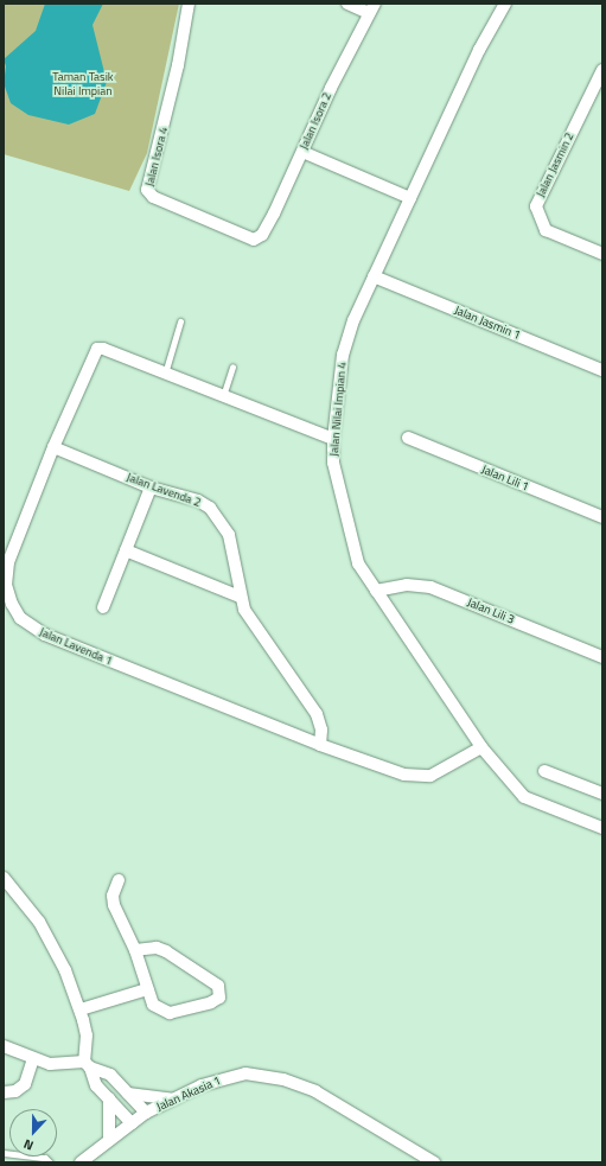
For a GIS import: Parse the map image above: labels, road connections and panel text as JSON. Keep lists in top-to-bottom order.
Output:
{
  "streets": {
    "street": [
      "Jalan Isora 2",
      "Jalan Isora 4",
      "Jalan Jasmin 2",
      "Jalan Jasmin 1",
      "Jalan Nilai Impian 4",
      "Jalan Lili 1",
      "Jalan Lavenda 2",
      "Jalan Lili 3",
      "Jalan Lavenda 1",
      "Jalan Akasia 1"
    ]
  },
  "crossings": [
    ["Jalan Isora 2", "Jalan Isora 4"],
    ["Jalan Jasmin 1", "Jalan Nilai Impian 4"],
    ["Jalan Nilai Impian 4", "Jalan Lili 3"],
    ["Jalan Nilai Impian 4", "Jalan Lavenda 1"],
    ["Jalan Lavenda 2", "Jalan Lavenda 1"]
  ],
  "parks": ["Taman Tasik Nilai Impian"],
  "north": "bottom"
}
